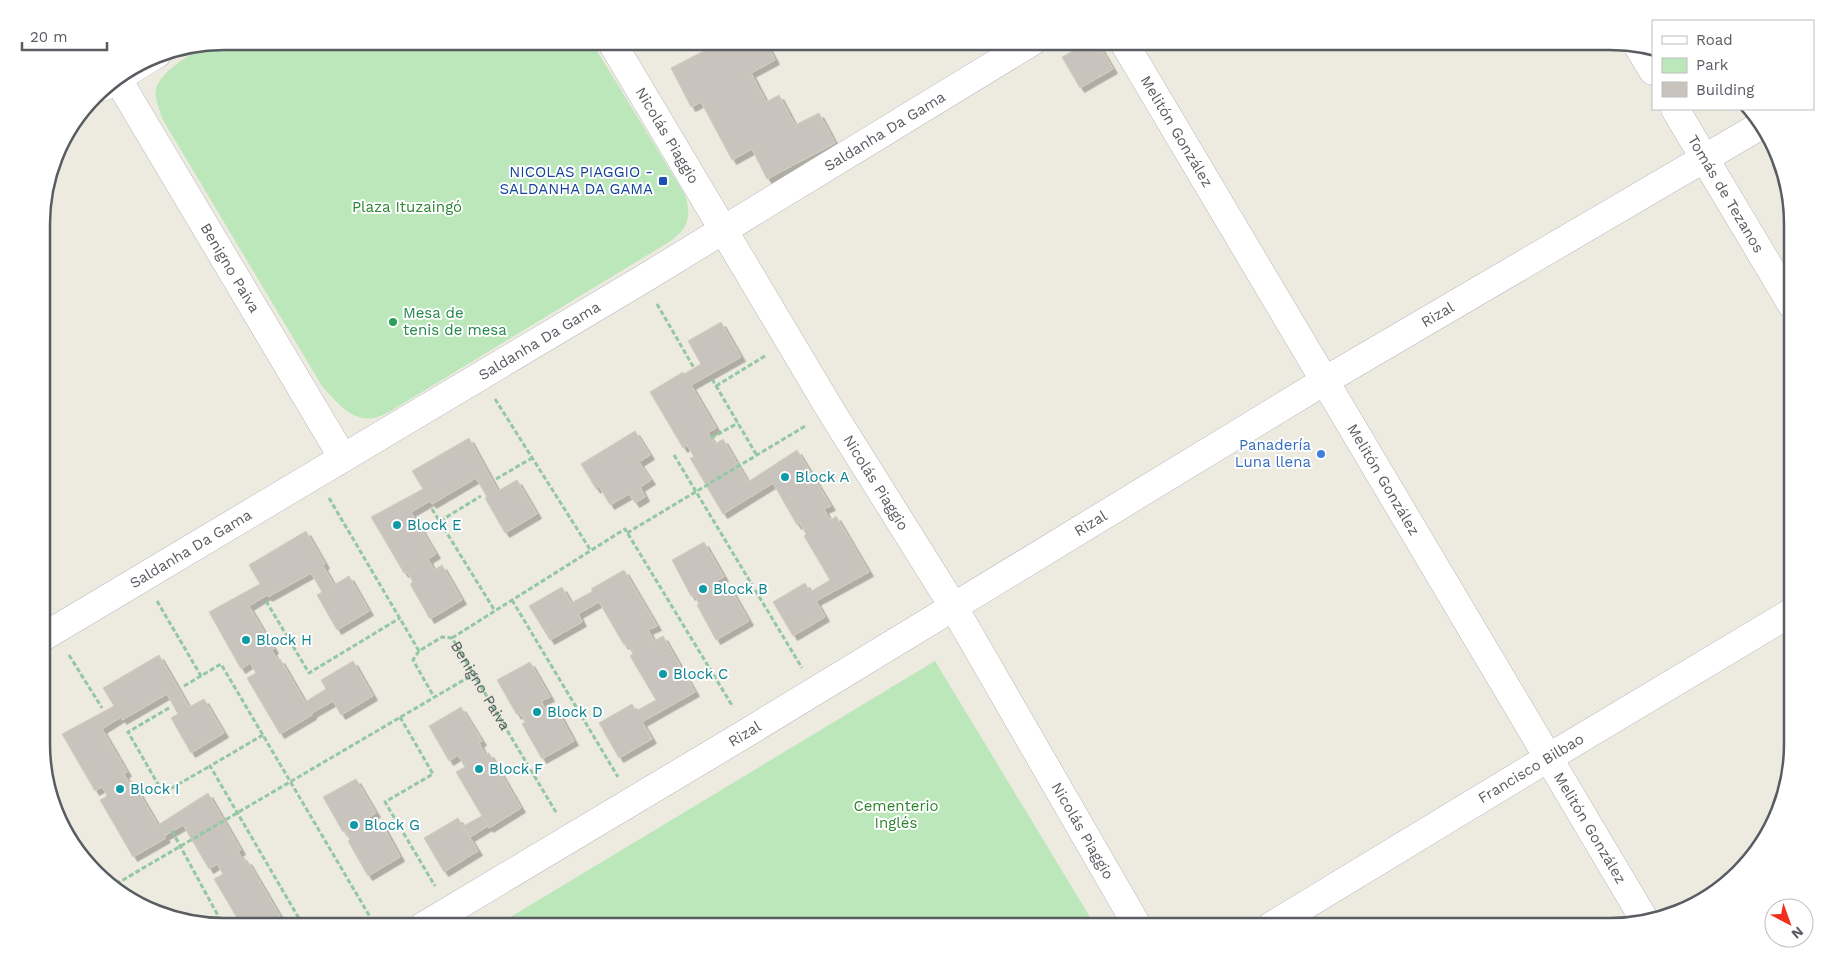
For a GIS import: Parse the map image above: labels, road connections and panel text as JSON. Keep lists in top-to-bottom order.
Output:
{
  "streets": {
    "street": [
      "Saldanha Da Gama",
      "Melitón González",
      "Nicolás Piaggio",
      "Tomás de Tezanos",
      "Benigno Paiva",
      "Rizal",
      "Francisco Bilbao"
    ]
  },
  "crossings": [
    ["Saldanha Da Gama", "Nicolás Piaggio"],
    ["Saldanha Da Gama", "Benigno Paiva"],
    ["Melitón González", "Rizal"],
    ["Melitón González", "Francisco Bilbao"],
    ["Nicolás Piaggio", "Rizal"],
    ["Tomás de Tezanos", "Rizal"],
    ["Benigno Paiva", "Rizal"]
  ],
  "parks": ["Plaza Ituzaingó", "Cementerio Inglés"],
  "places": {
    "transit": ["NICOLAS PIAGGIO - SALDANHA DA GAMA"],
    "other": [
      "Mesa de tenis de mesa",
      "Panadería Luna llena",
      "Block A",
      "Block E",
      "Block B",
      "Block H",
      "Block C",
      "Block D",
      "Block F",
      "Block I",
      "Block G"
    ]
  },
  "legend": ["Road", "Park", "Building"],
  "scale_bar": "20 m",
  "north": "bottom right"
}
